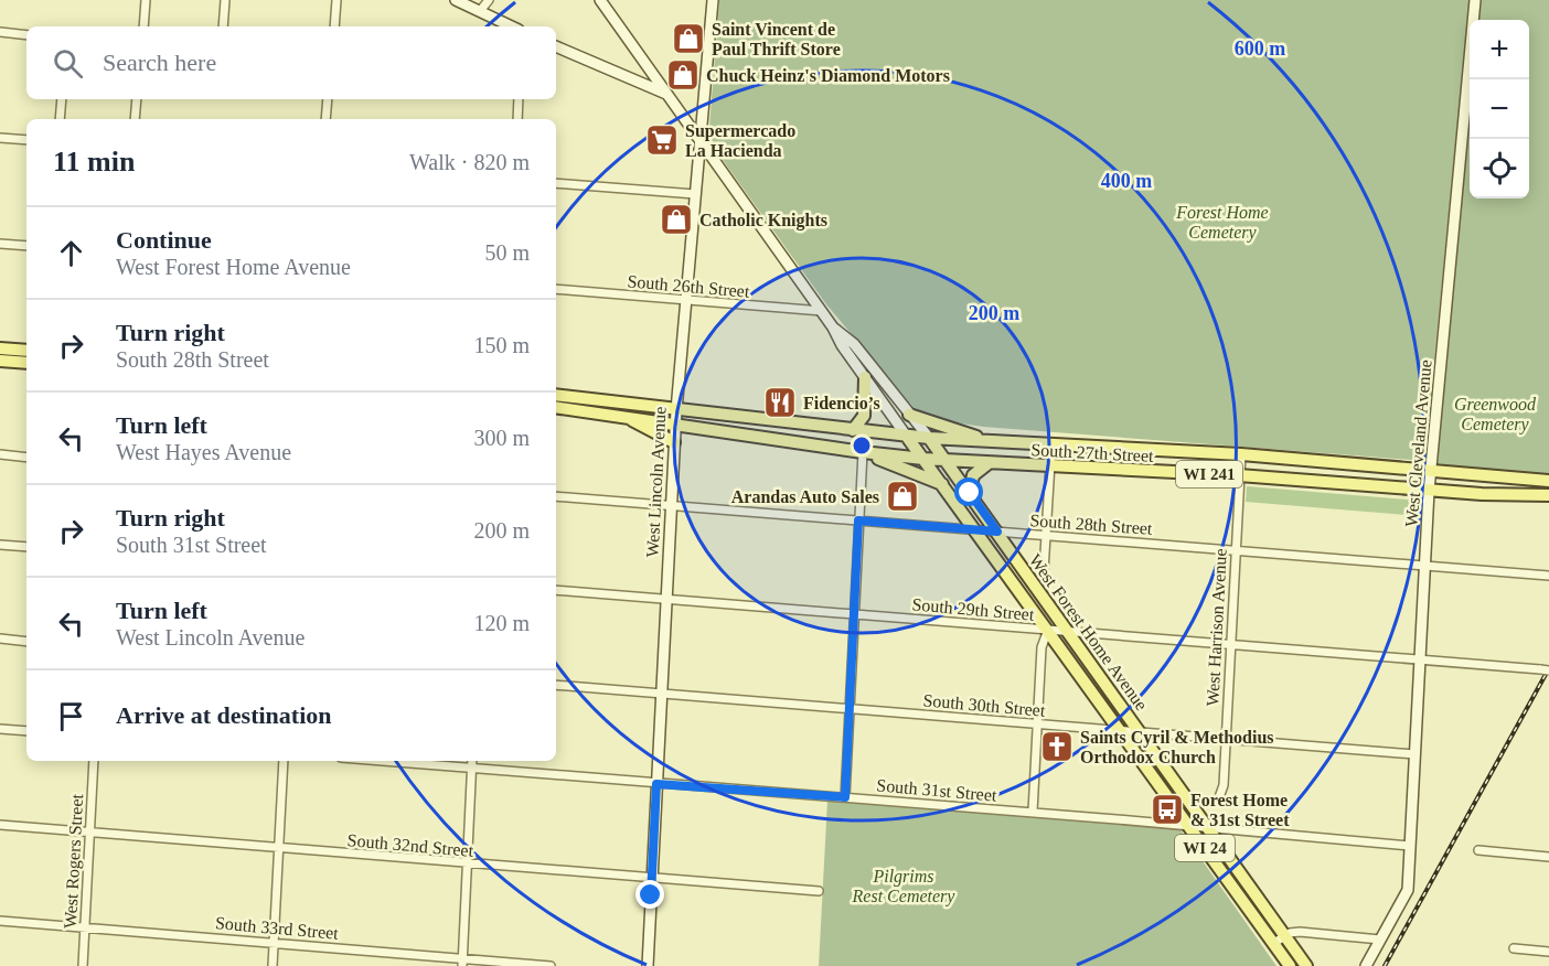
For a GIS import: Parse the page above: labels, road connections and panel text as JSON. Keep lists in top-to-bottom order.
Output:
{
  "streets": {
    "main road": [
      "West Cleveland Avenue",
      "South 27th Street",
      "WI 241",
      "West Lincoln Avenue",
      "West Forest Home Avenue",
      "WI 24"
    ],
    "street": [
      "South 26th Street",
      "South 28th Street",
      "South 29th Street",
      "West Harrison Avenue",
      "South 30th Street",
      "South 31st Street",
      "South 32nd Street",
      "West Rogers Street",
      "South 33rd Street"
    ]
  },
  "crossings": [
    ["South 26th Street", "West Lincoln Avenue"],
    ["South 26th Street", "West Forest Home Avenue"],
    ["West Cleveland Avenue", "South 27th Street"],
    ["West Cleveland Avenue", "South 28th Street"],
    ["West Cleveland Avenue", "South 29th Street"],
    ["West Cleveland Avenue", "South 30th Street"],
    ["West Cleveland Avenue", "South 31st Street"],
    ["South 27th Street", "West Lincoln Avenue"],
    ["South 27th Street", "West Harrison Avenue"],
    ["South 27th Street", "West Forest Home Avenue"],
    ["West Lincoln Avenue", "South 28th Street"],
    ["West Lincoln Avenue", "South 29th Street"],
    ["West Lincoln Avenue", "West Forest Home Avenue"],
    ["West Lincoln Avenue", "South 30th Street"],
    ["West Lincoln Avenue", "South 31st Street"],
    ["West Lincoln Avenue", "South 32nd Street"],
    ["South 28th Street", "West Harrison Avenue"],
    ["South 28th Street", "West Forest Home Avenue"],
    ["South 29th Street", "West Harrison Avenue"],
    ["South 29th Street", "West Forest Home Avenue"],
    ["West Harrison Avenue", "South 30th Street"],
    ["West Forest Home Avenue", "South 30th Street"],
    ["West Forest Home Avenue", "South 31st Street"],
    ["South 32nd Street", "West Rogers Street"],
    ["West Rogers Street", "South 33rd Street"]
  ],
  "parks": ["Forest Home Cemetery", "Greenwood Cemetery", "Pilgrims Rest Cemetery"],
  "places": {
    "shop": [
      "Saint Vincent de Paul Thrift Store",
      "Chuck Heinz's Diamond Motors",
      "Catholic Knights",
      "Arandas Auto Sales"
    ],
    "supermarket": ["Supermercado La Hacienda"],
    "restaurant": ["Fidencio’s"],
    "church": ["Saints Cyril & Methodius Orthodox Church"],
    "bus stop": ["Forest Home & 31st Street"]
  },
  "page": {
    "map_buttons": ["+", "−"],
    "search": "Search here",
    "heading": ["11 min", "Walk · 820 m"],
    "list": [
      ["Continue", "West Forest Home Avenue", "50 m"],
      ["Turn right", "South 28th Street", "150 m"],
      ["Turn left", "West Hayes Avenue", "300 m"],
      ["Turn right", "South 31st Street", "200 m"],
      ["Turn left", "West Lincoln Avenue", "120 m"],
      "Arrive at destination"
    ]
  },
  "rings": ["600 m", "400 m", "200 m"]
}
